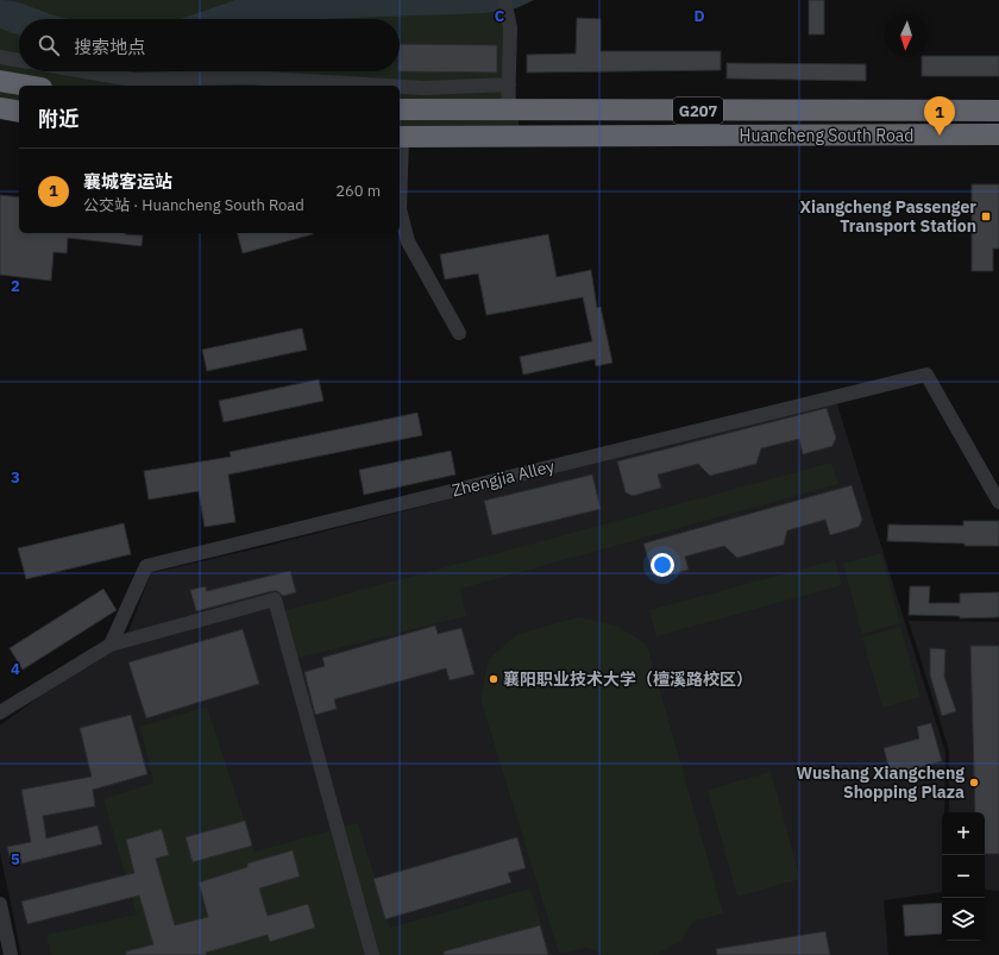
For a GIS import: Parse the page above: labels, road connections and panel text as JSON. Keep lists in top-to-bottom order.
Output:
{
  "streets": {
    "highway": ["G207", "Huancheng South Road"],
    "street": ["Zhengjia Alley"]
  },
  "places": {
    "transit": ["Xiangcheng Passenger Transport Station"],
    "other": ["襄阳职业技术大学（檀溪路校区）", "Wushang Xiangcheng Shopping Plaza"]
  },
  "north": "bottom",
  "page": {
    "search": "搜索地点",
    "heading": "附近",
    "pins": "1",
    "list": [
      {
        "mark": "1",
        "name": "襄城客运站",
        "note": "公交站 · Huancheng South Road",
        "value": "260 m"
      }
    ],
    "map_buttons": ["+", "−"]
  },
  "grid": {
    "columns": ["C", "D"],
    "rows": [
      "2",
      "3",
      "4",
      "5"
    ]
  }
}
